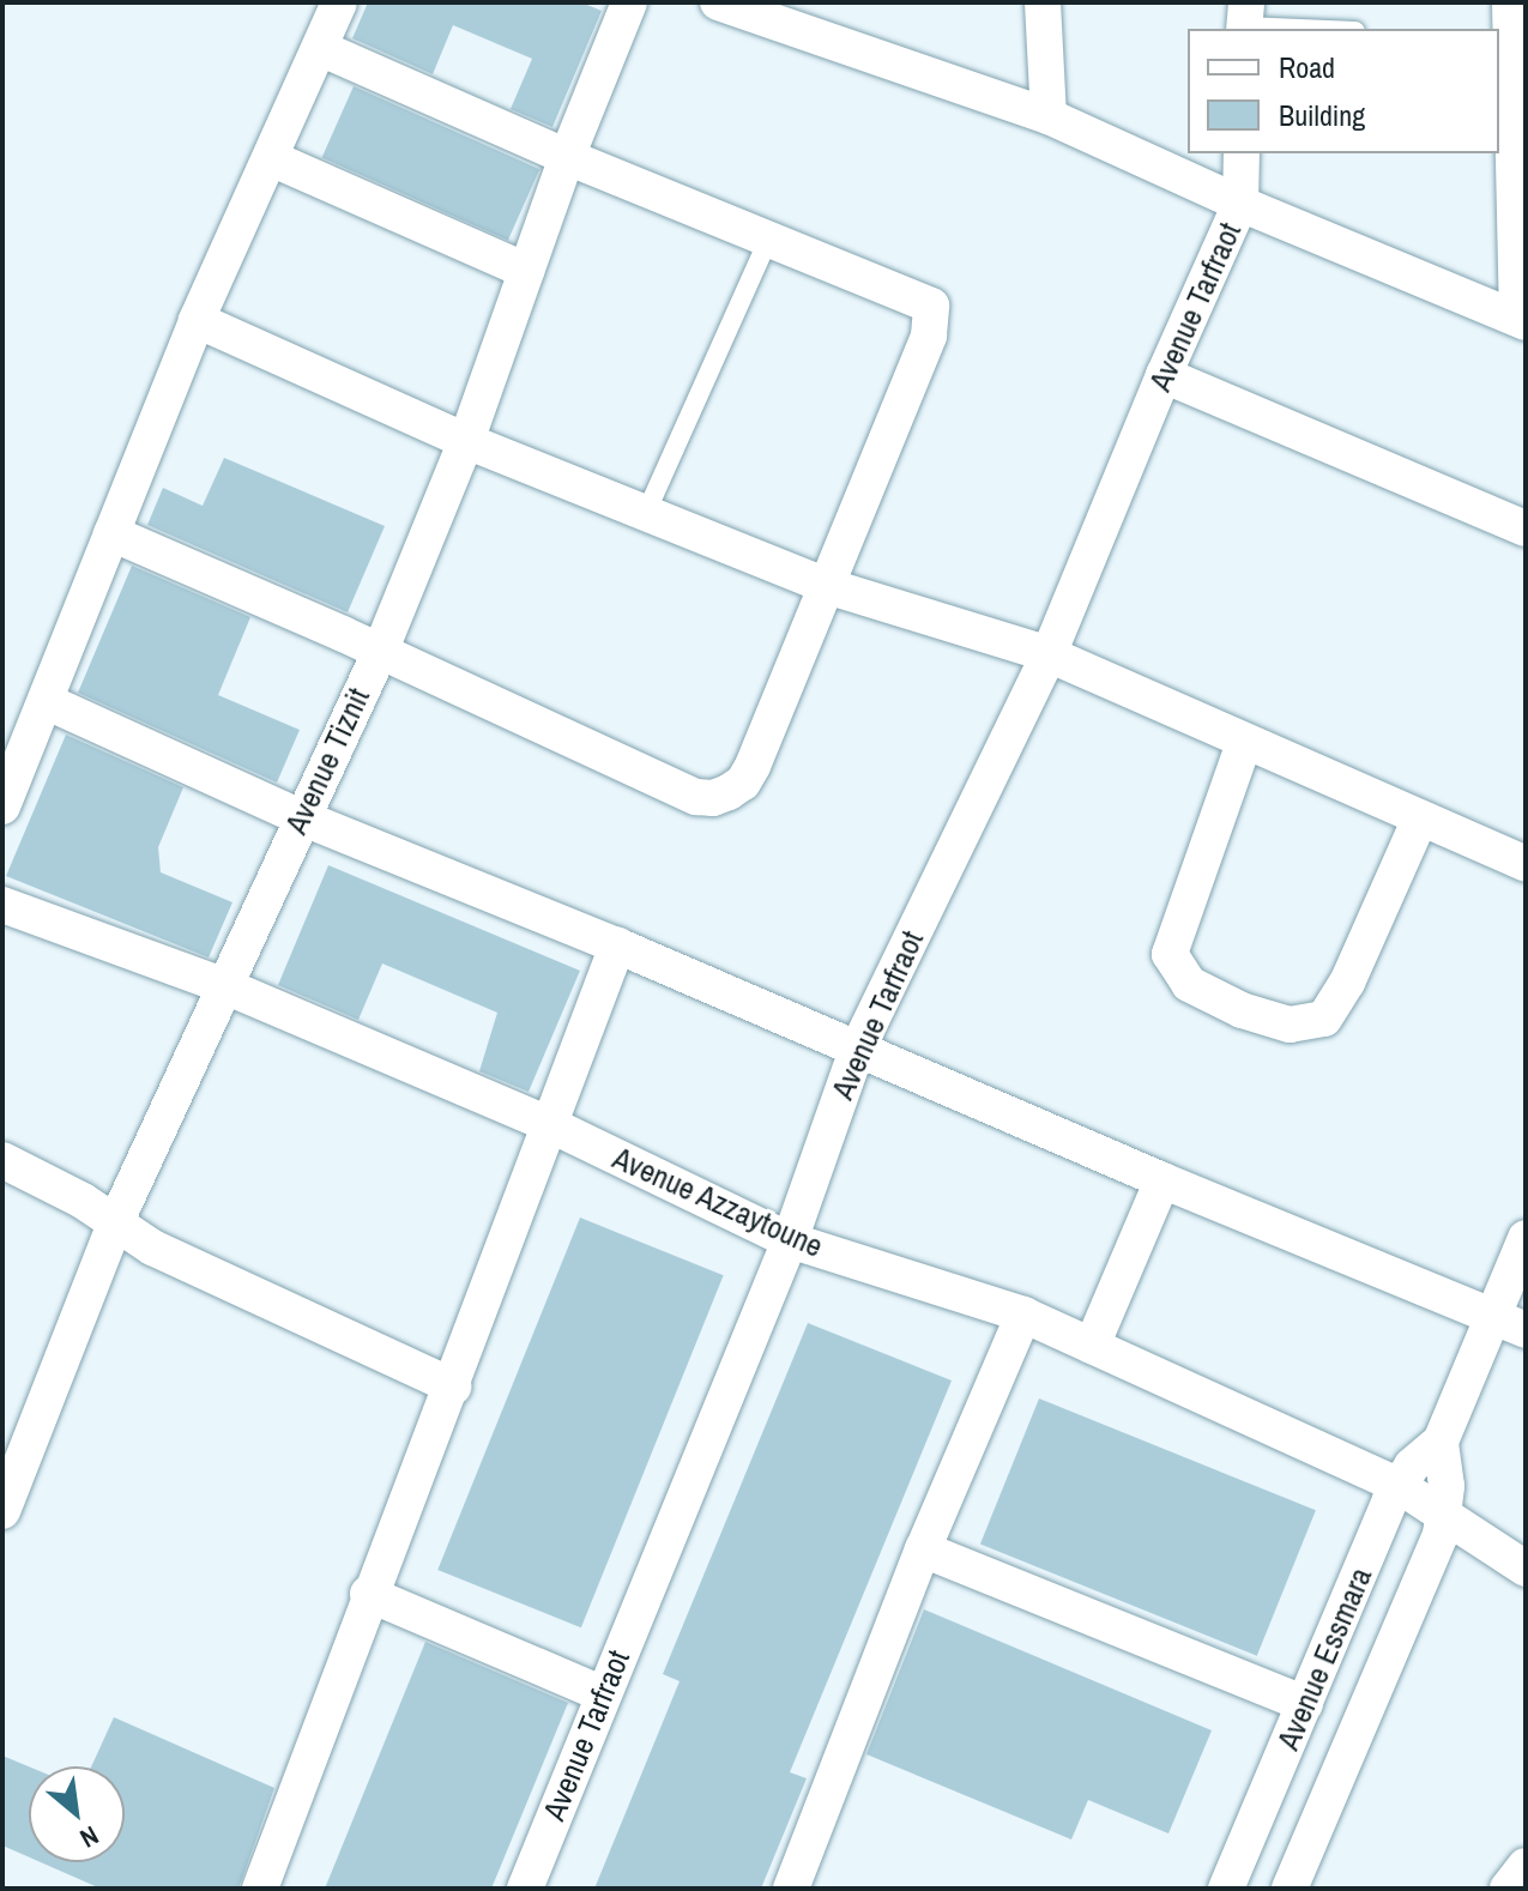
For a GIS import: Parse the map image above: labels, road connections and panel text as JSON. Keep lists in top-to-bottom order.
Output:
{
  "streets": {
    "street": [
      "Avenue Tarfraot",
      "Avenue Tiznit",
      "Avenue Azzaytoune",
      "Avenue Essmara"
    ]
  },
  "crossings": [
    ["Avenue Tarfraot", "Avenue Azzaytoune"],
    ["Avenue Tiznit", "Avenue Azzaytoune"],
    ["Avenue Azzaytoune", "Avenue Essmara"]
  ],
  "legend": ["Road", "Building"],
  "north": "bottom right"
}
